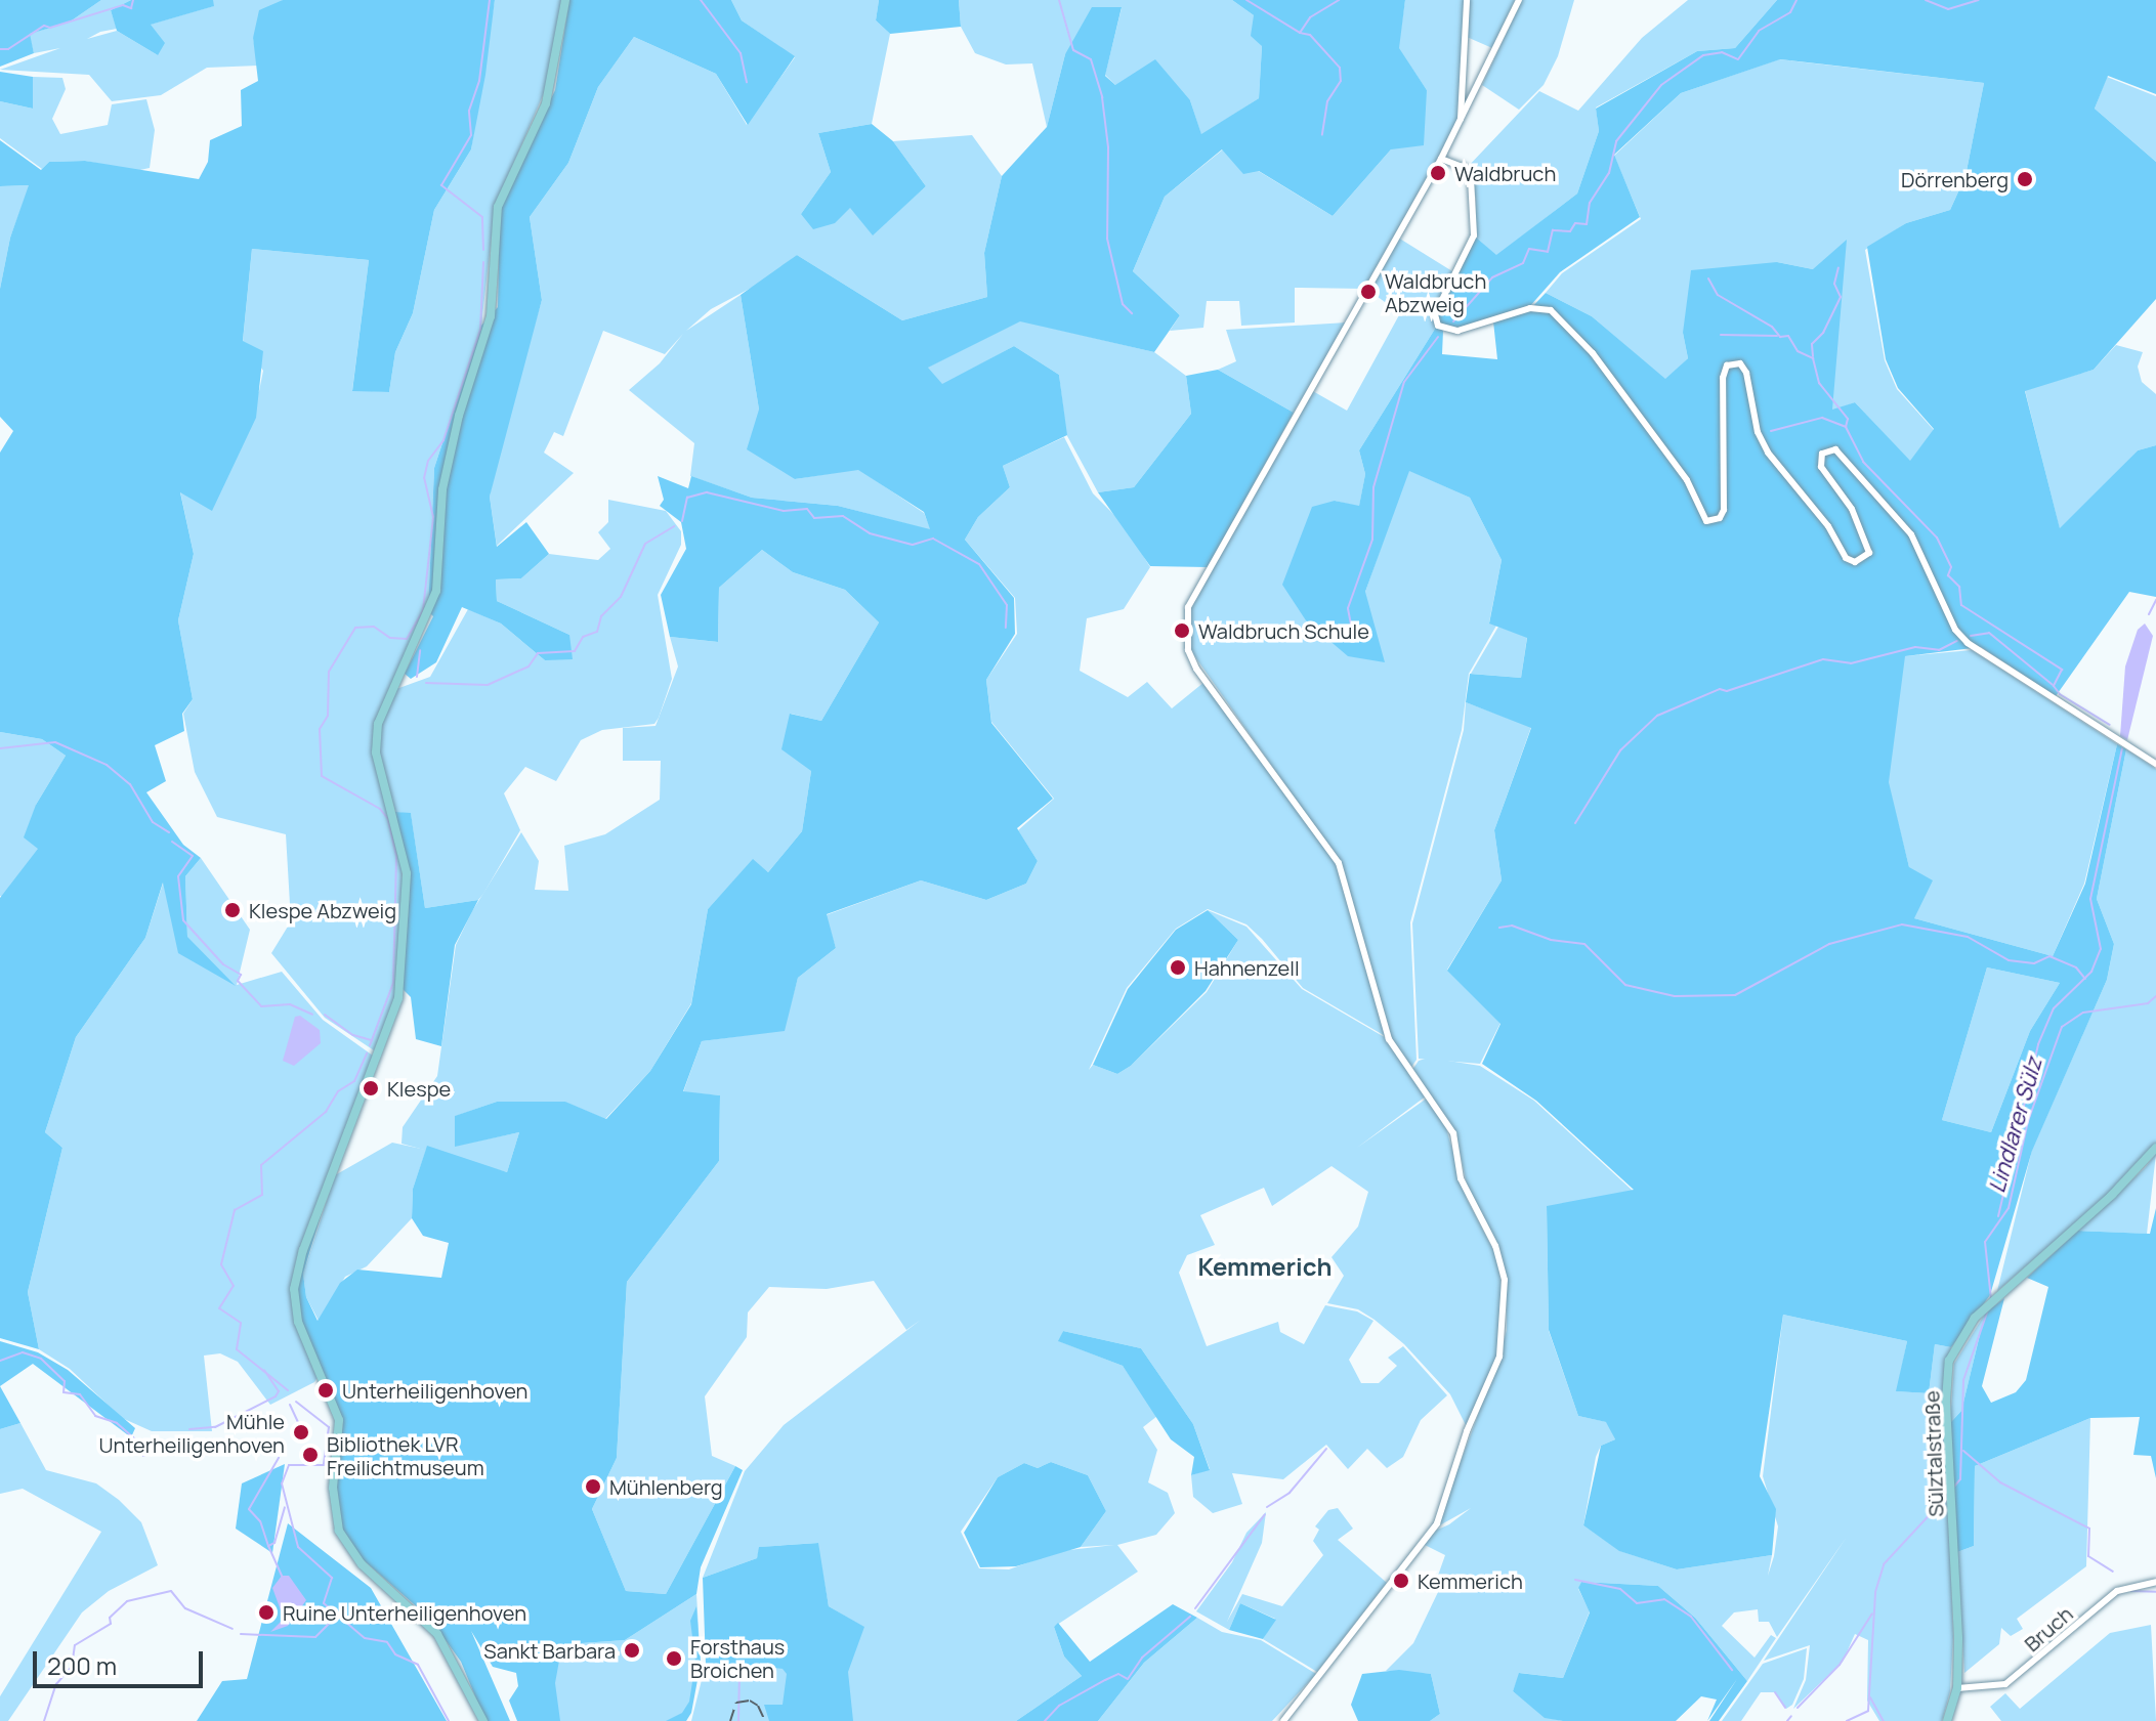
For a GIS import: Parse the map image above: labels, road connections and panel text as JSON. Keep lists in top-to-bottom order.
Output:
{
  "streets": {
    "main road": ["Sülztalstraße"],
    "street": ["Bruch"]
  },
  "crossings": [
    ["Sülztalstraße", "Bruch"]
  ],
  "districts": ["Kemmerich"],
  "water": ["Lindlarer Sülz"],
  "places": [
    "Waldbruch",
    "Dörrenberg",
    "Waldbruch Abzweig",
    "Waldbruch Schule",
    "Klespe Abzweig",
    "Hahnenzell",
    "Klespe",
    "Unterheiligenhoven",
    "Mühle Unterheiligenhoven",
    "Bibliothek LVR Freilichtmuseum",
    "Mühlenberg",
    "Kemmerich",
    "Ruine Unterheiligenhoven",
    "Sankt Barbara",
    "Forsthaus Broichen"
  ],
  "scale_bar": "200 m"
}
